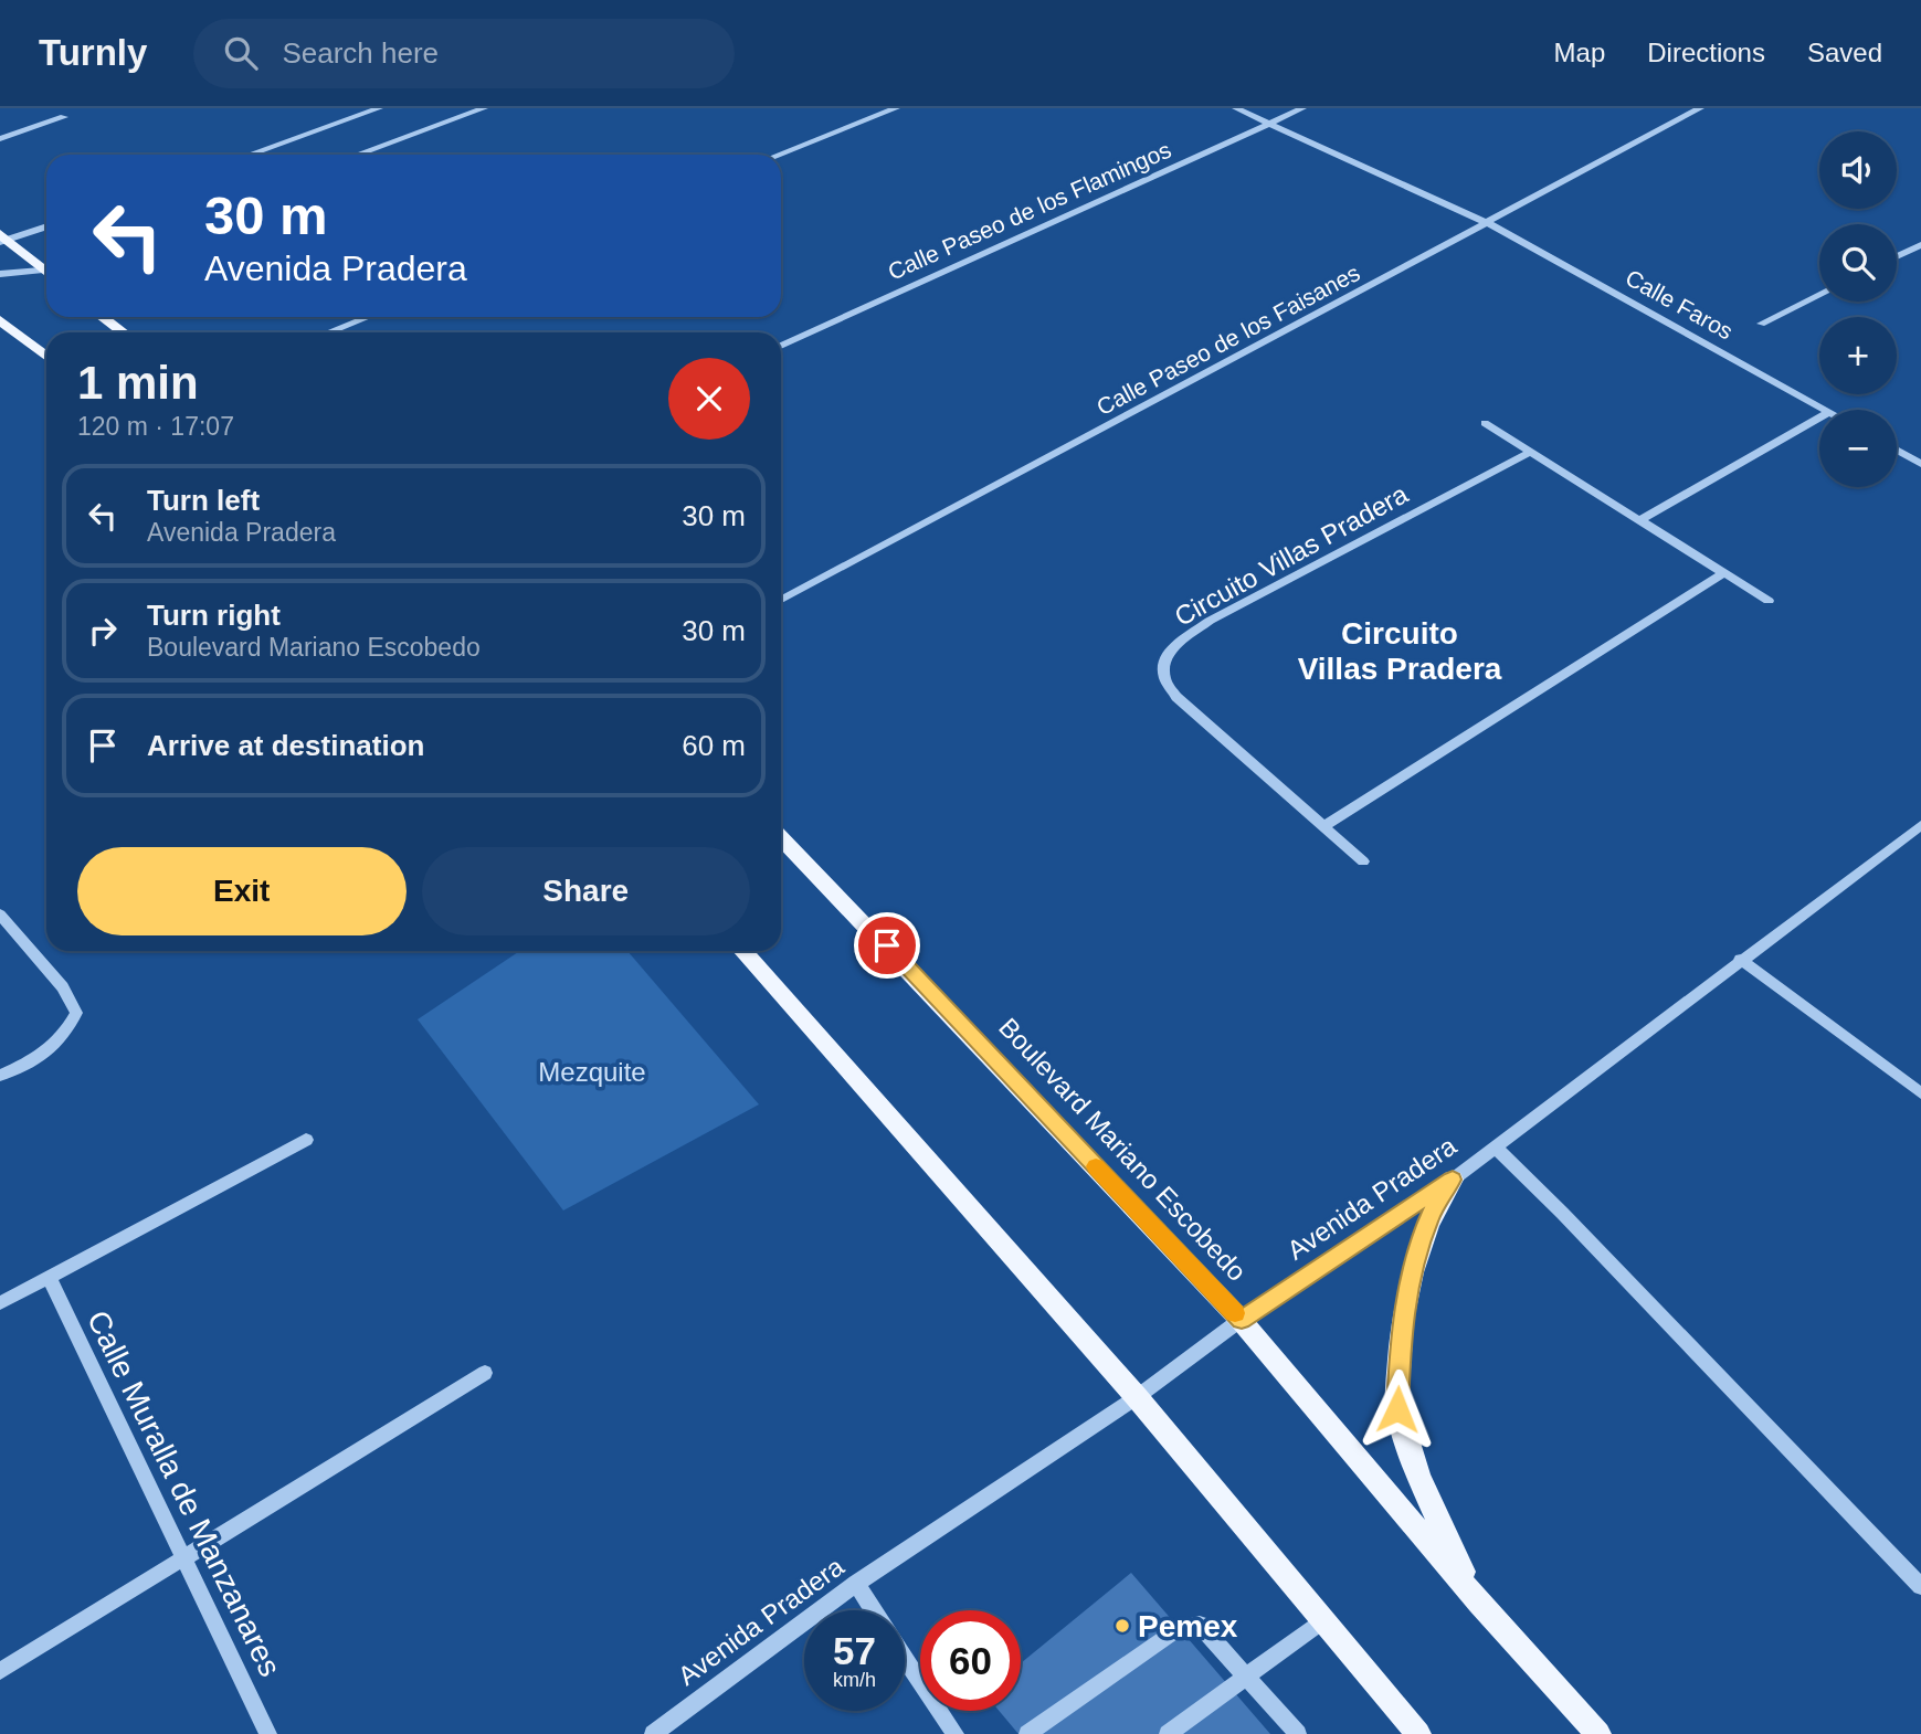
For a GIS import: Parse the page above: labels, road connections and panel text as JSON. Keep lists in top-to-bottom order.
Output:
{
  "streets": {
    "main road": ["Boulevard Mariano Escobedo"],
    "street": [
      "Calle Paseo de los Flamingos",
      "Calle Faros",
      "Calle Paseo de los Faisanes",
      "Circuito Villas Pradera",
      "Avenida Pradera",
      "Calle Muralla de Manzanares"
    ]
  },
  "crossings": [
    ["Calle Paseo de los Flamingos", "Calle Faros"],
    ["Calle Faros", "Calle Paseo de los Faisanes"],
    ["Boulevard Mariano Escobedo", "Avenida Pradera"]
  ],
  "districts": ["Circuito Villas Pradera"],
  "parks": ["Mezquite"],
  "places": ["Pemex"],
  "page": {
    "header": "Turnly",
    "search": "Search here",
    "nav": ["Map", "Directions", "Saved"],
    "map_buttons": ["+", "−"],
    "turn": ["30 m", "Avenida Pradera"],
    "heading": ["1 min", "120 m · 17:07"],
    "list": [
      {
        "name": "Turn left",
        "note": "Avenida Pradera",
        "value": "30 m"
      },
      {
        "name": "Turn right",
        "note": "Boulevard Mariano Escobedo",
        "value": "30 m"
      },
      {
        "name": "Arrive at destination",
        "value": "60 m"
      }
    ],
    "buttons": ["Exit", "Share"],
    "speed": "57 km/h",
    "limit": "60"
  }
}
